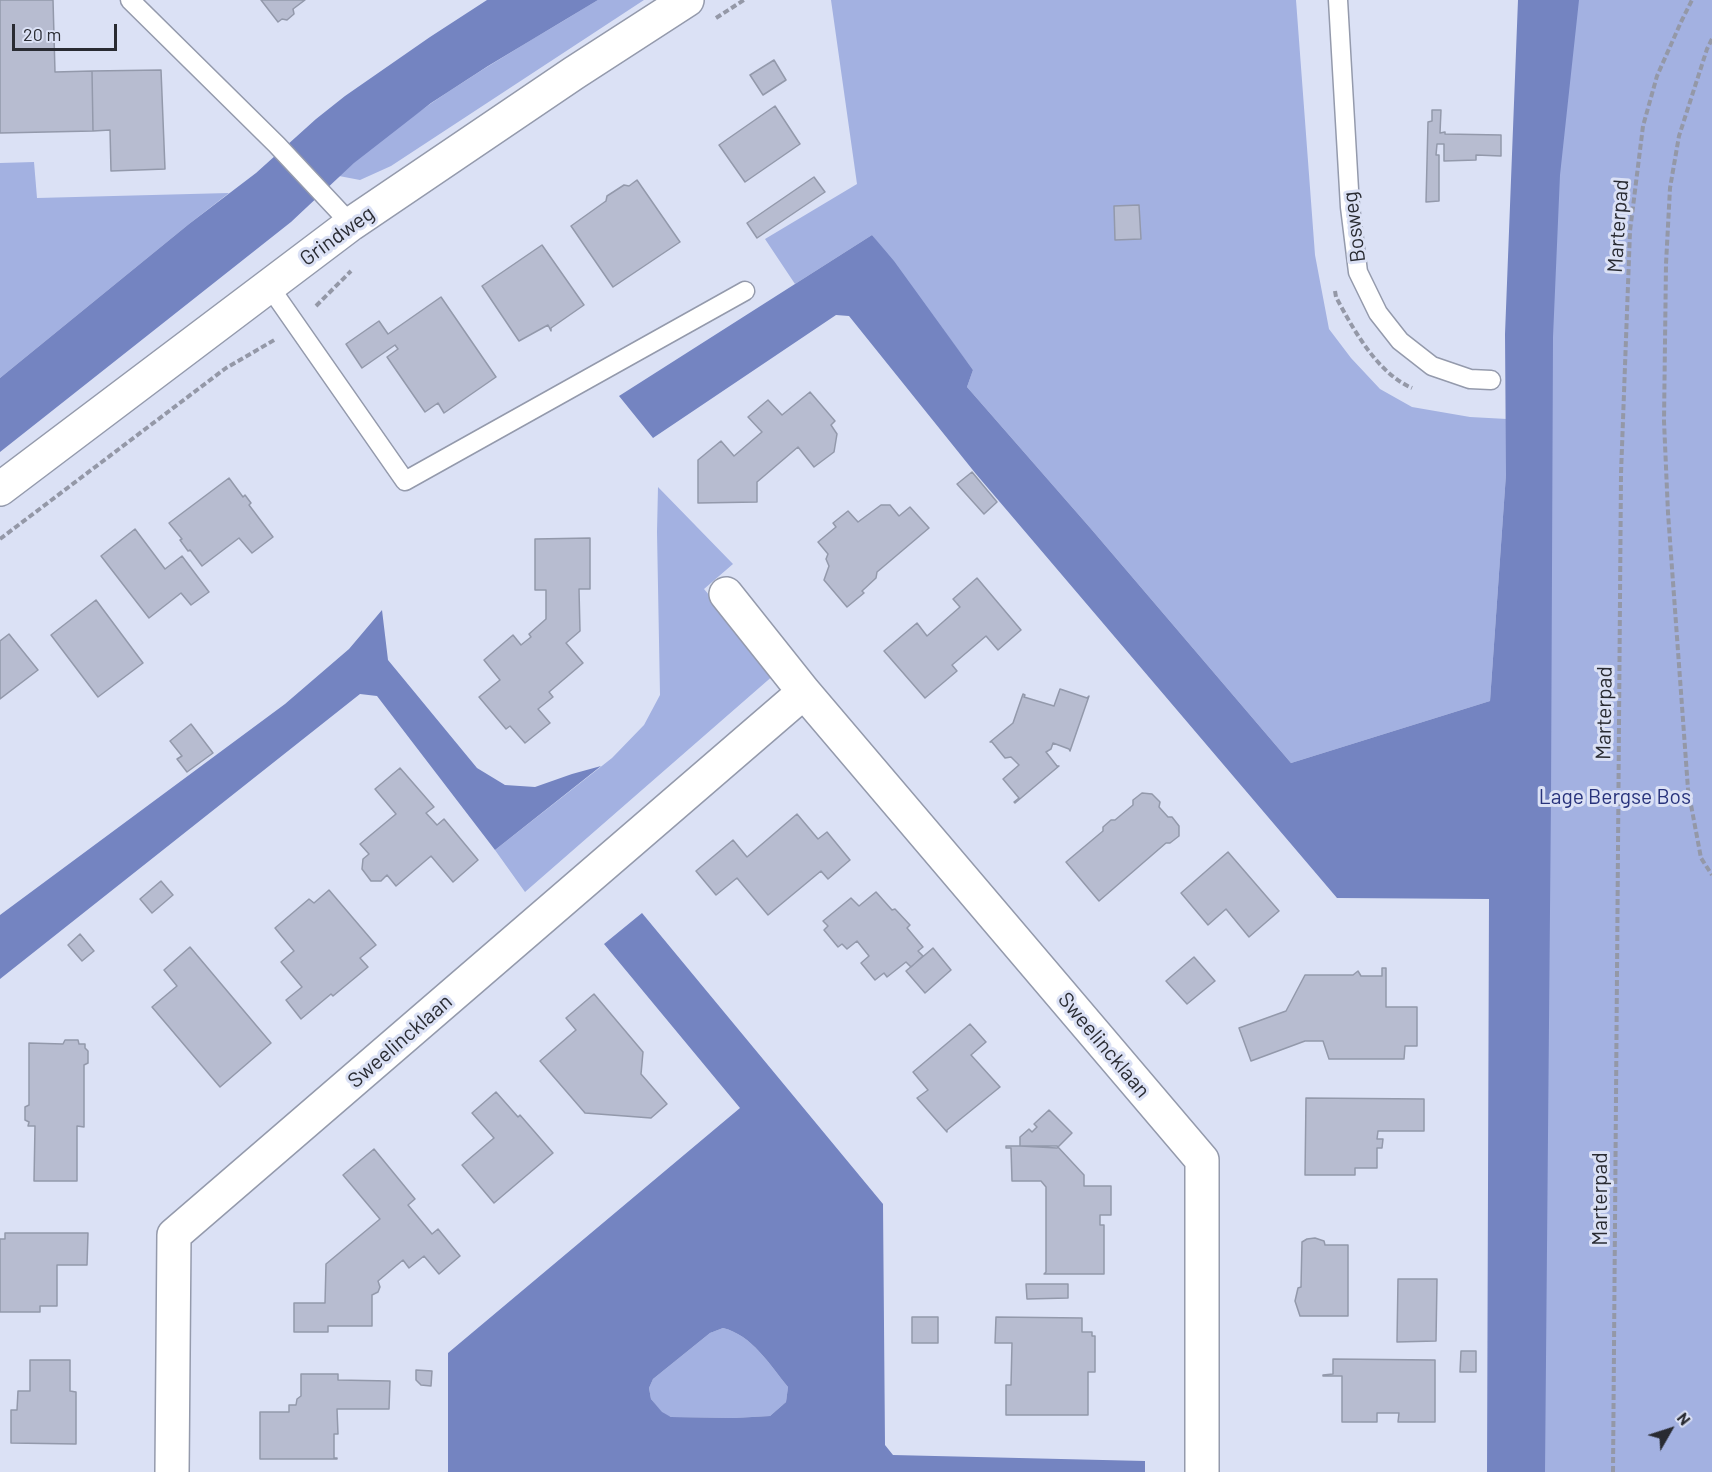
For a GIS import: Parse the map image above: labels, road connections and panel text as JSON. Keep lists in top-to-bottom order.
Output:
{
  "streets": {
    "street": ["Grindweg", "Sweelincklaan"],
    "lane": ["Bosweg"],
    "path": ["Marterpad"]
  },
  "parks": ["Lage Bergse Bos"],
  "scale_bar": "20 m",
  "north": "top right"
}
